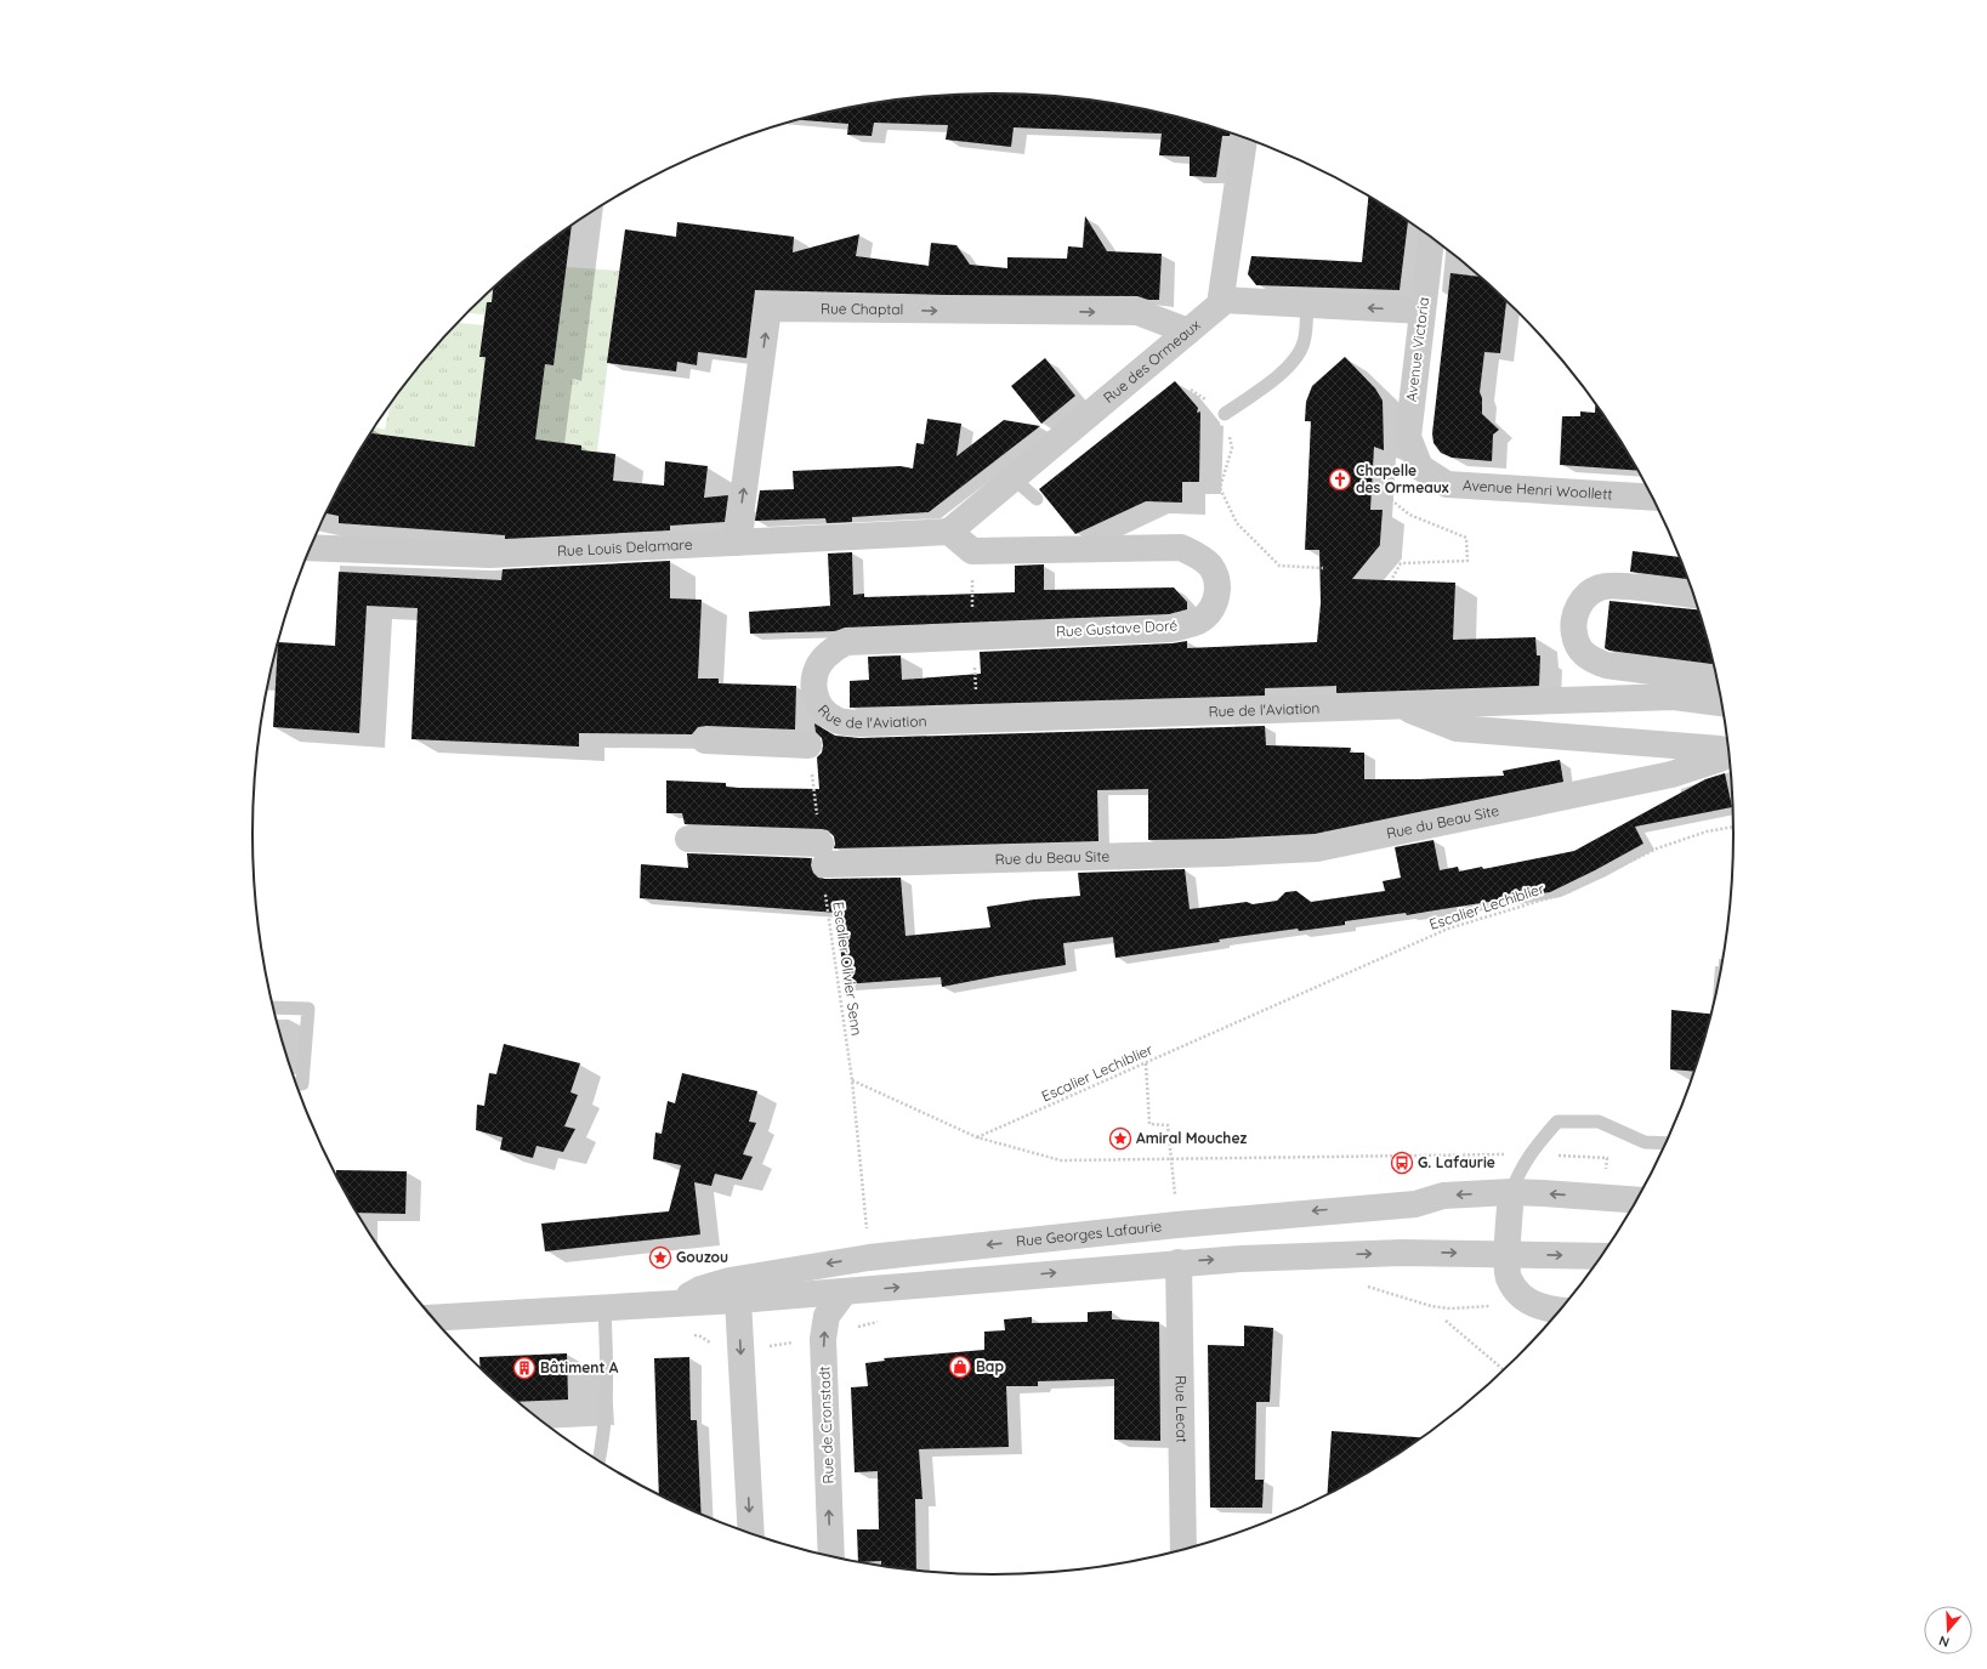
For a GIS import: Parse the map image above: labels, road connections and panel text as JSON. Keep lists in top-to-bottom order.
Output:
{
  "streets": {
    "street": [
      "Rue Chaptal",
      "Avenue Victoria",
      "Rue des Ormeaux",
      "Avenue Henri Woollett",
      "Rue Louis Delamare",
      "Rue Gustave Doré",
      "Rue de l'Aviation",
      "Rue du Beau Site",
      "Rue Georges Lafaurie",
      "Rue Lecat",
      "Rue de Cronstadt"
    ],
    "path": ["Escalier Lechiblier", "Escalier Olivier Senn"]
  },
  "crossings": [
    ["Rue Chaptal", "Rue des Ormeaux"],
    ["Rue Chaptal", "Rue Louis Delamare"],
    ["Avenue Victoria", "Avenue Henri Woollett"],
    ["Rue des Ormeaux", "Rue Louis Delamare"],
    ["Rue des Ormeaux", "Rue Gustave Doré"],
    ["Rue Louis Delamare", "Rue Gustave Doré"],
    ["Rue Gustave Doré", "Rue de l'Aviation"],
    ["Rue de l'Aviation", "Rue du Beau Site"],
    ["Rue du Beau Site", "Escalier Olivier Senn"],
    ["Escalier Olivier Senn", "Rue Georges Lafaurie"]
  ],
  "places": {
    "church": ["Chapelle des Ormeaux"],
    "place": ["Amiral Mouchez", "Gouzou"],
    "bus stop": ["G. Lafaurie"],
    "shop": ["Bap"],
    "building": ["Bâtiment A"]
  },
  "north": "bottom"
}
